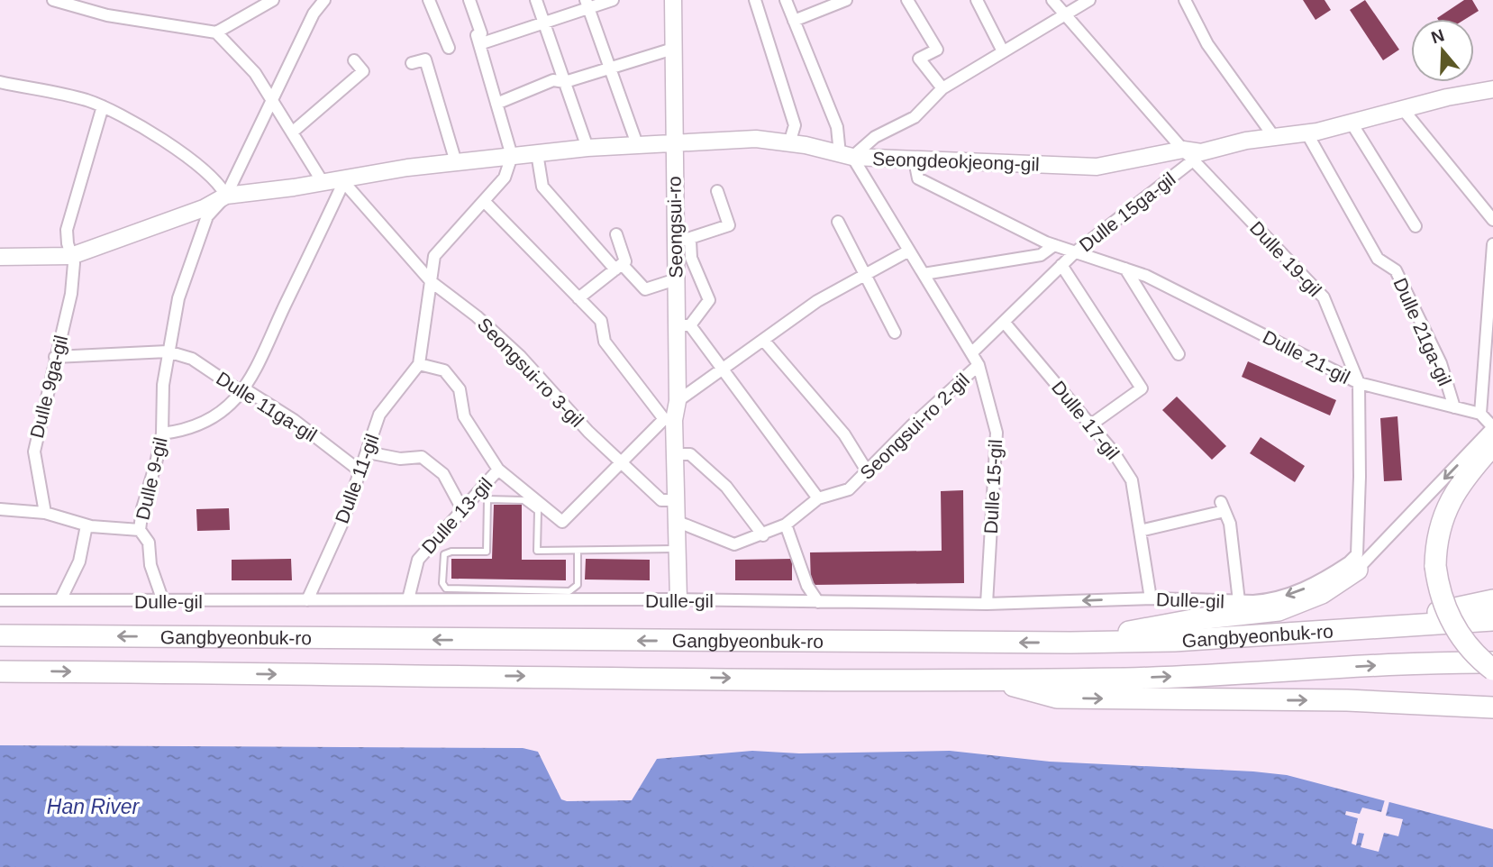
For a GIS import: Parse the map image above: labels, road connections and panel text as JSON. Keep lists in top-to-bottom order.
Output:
{
  "streets": {
    "highway": ["Gangbyeonbuk-ro"],
    "street": [
      "Seongdeokjeong-gil",
      "Dulle 15ga-gil",
      "Seongsui-ro",
      "Dulle 19-gil",
      "Dulle 21ga-gil",
      "Dulle 21-gil",
      "Seongsui-ro 3-gil",
      "Dulle 9ga-gil",
      "Dulle 11ga-gil",
      "Dulle 17-gil",
      "Seongsui-ro 2-gil",
      "Dulle 9-gil",
      "Dulle 11-gil",
      "Dulle 15-gil",
      "Dulle 13-gil",
      "Dulle-gil"
    ]
  },
  "crossings": [
    ["Seongdeokjeong-gil", "Dulle 15ga-gil"],
    ["Seongdeokjeong-gil", "Seongsui-ro"],
    ["Seongdeokjeong-gil", "Dulle 19-gil"],
    ["Seongdeokjeong-gil", "Dulle 21ga-gil"],
    ["Seongdeokjeong-gil", "Dulle 21-gil"],
    ["Seongdeokjeong-gil", "Seongsui-ro 3-gil"],
    ["Seongdeokjeong-gil", "Dulle 9ga-gil"],
    ["Seongdeokjeong-gil", "Dulle 9-gil"],
    ["Seongdeokjeong-gil", "Dulle 11-gil"],
    ["Seongdeokjeong-gil", "Dulle 15-gil"],
    ["Dulle 15ga-gil", "Dulle 19-gil"],
    ["Dulle 15ga-gil", "Dulle 21-gil"],
    ["Dulle 15ga-gil", "Dulle 17-gil"],
    ["Dulle 15ga-gil", "Dulle 15-gil"],
    ["Seongsui-ro", "Seongsui-ro 3-gil"],
    ["Seongsui-ro", "Seongsui-ro 2-gil"],
    ["Seongsui-ro", "Dulle 13-gil"],
    ["Seongsui-ro", "Dulle-gil"],
    ["Dulle 19-gil", "Dulle 21-gil"],
    ["Dulle 19-gil", "Dulle-gil"],
    ["Dulle 21ga-gil", "Dulle 21-gil"],
    ["Dulle 21-gil", "Dulle-gil"],
    ["Seongsui-ro 3-gil", "Dulle 11-gil"],
    ["Seongsui-ro 3-gil", "Dulle 13-gil"],
    ["Dulle 11ga-gil", "Dulle 9-gil"],
    ["Dulle 11ga-gil", "Dulle 11-gil"],
    ["Dulle 11ga-gil", "Dulle-gil"],
    ["Dulle 17-gil", "Dulle-gil"],
    ["Seongsui-ro 2-gil", "Dulle 15-gil"],
    ["Dulle 9-gil", "Dulle 11-gil"],
    ["Dulle 9-gil", "Dulle-gil"],
    ["Dulle 11-gil", "Dulle-gil"],
    ["Dulle 15-gil", "Dulle-gil"],
    ["Dulle 13-gil", "Dulle-gil"]
  ],
  "water": ["Han River"],
  "north": "top"
}
